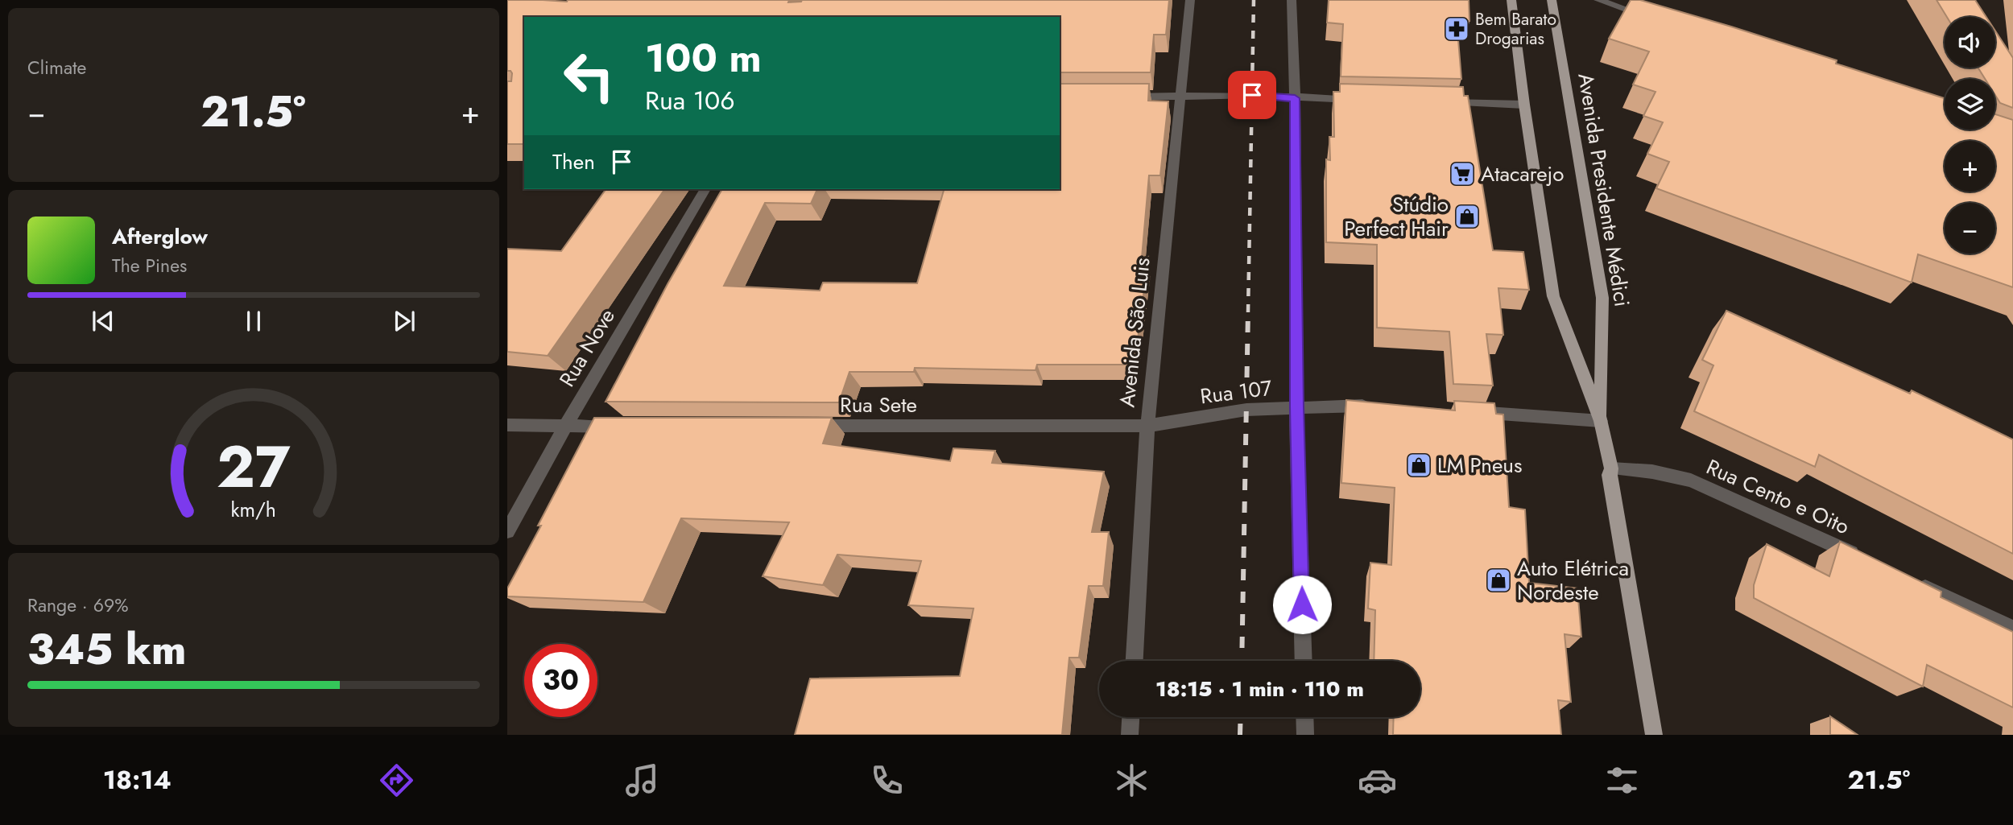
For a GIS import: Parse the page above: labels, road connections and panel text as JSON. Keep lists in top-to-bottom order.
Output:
{
  "streets": {
    "main road": ["Avenida Presidente Médici"],
    "street": [
      "Avenida São Luis",
      "Rua Nove",
      "Rua 107",
      "Rua Sete",
      "Rua Cento e Oito"
    ]
  },
  "crossings": [
    ["Avenida Presidente Médici", "Rua Cento e Oito"],
    ["Avenida São Luis", "Rua 107"],
    ["Avenida São Luis", "Rua Sete"],
    ["Rua 107", "Rua Sete"]
  ],
  "places": {
    "pharmacy": ["Bem Barato Drogarias"],
    "supermarket": ["Atacarejo"],
    "shop": ["Stúdio Perfect Hair", "LM Pneus", "Auto Elétrica Nordeste"]
  },
  "page": {
    "tile": [
      "Climate",
      ["Range · 69%", "345 km"]
    ],
    "map_buttons": ["+", "−"],
    "turn": ["100 m", "Rua 106"],
    "heat": ["−", "21.5°", "+"],
    "then": "Then",
    "song": ["Afterglow", "The Pines"],
    "limit": "30",
    "trip": "18:15 · 1 min · 110 m",
    "tabs": ["18:14", "21.5°"],
    "gauge": ["27", "km/h"]
  }
}
